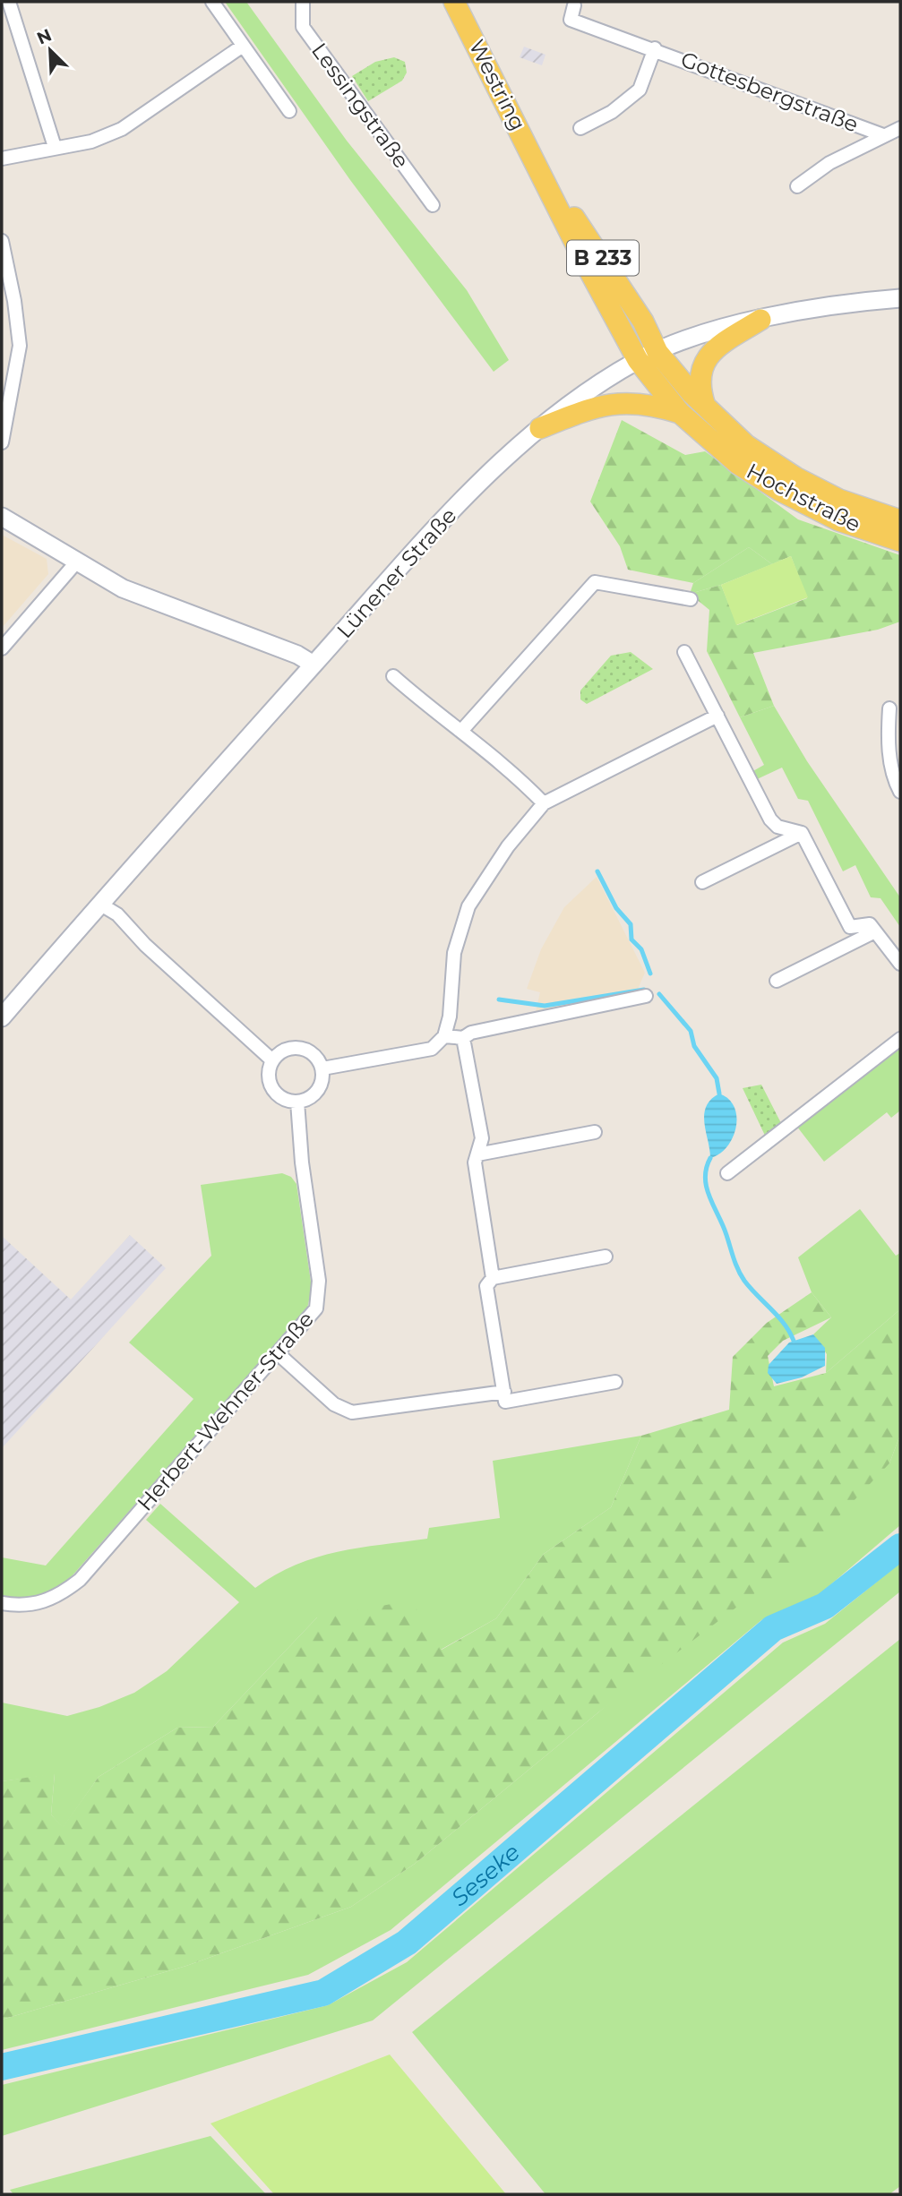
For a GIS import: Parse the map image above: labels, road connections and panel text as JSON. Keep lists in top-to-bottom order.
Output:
{
  "streets": {
    "main road": [
      "Westring",
      "B 233",
      "Hochstraße",
      "Lünener Straße"
    ],
    "street": ["Gottesbergstraße", "Lessingstraße", "Herbert-Wehner-Straße"]
  },
  "crossings": [
    ["Westring", "Hochstraße"],
    ["Westring", "Lünener Straße"],
    ["Hochstraße", "Lünener Straße"]
  ],
  "water": ["Seseke"],
  "north": "top left"
}
